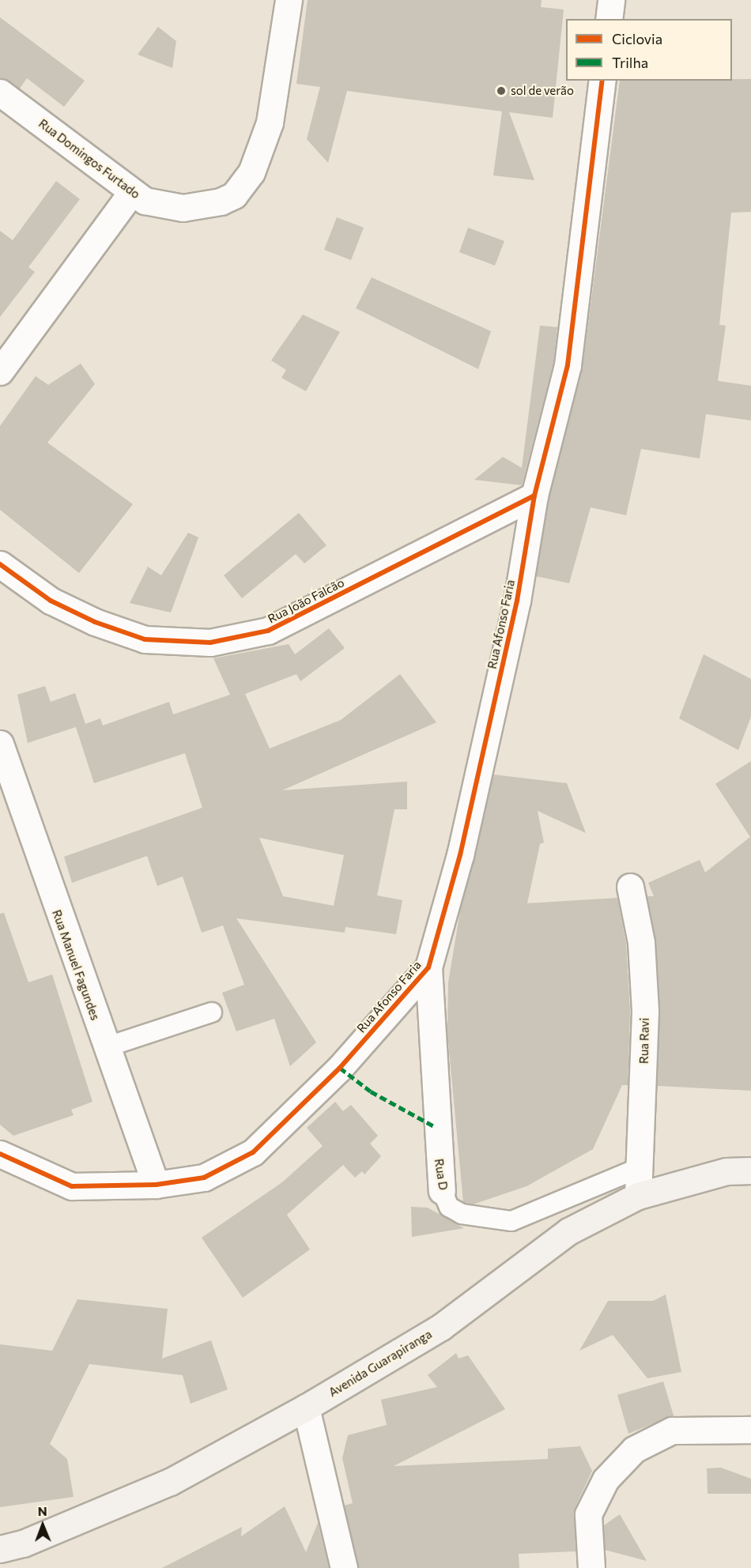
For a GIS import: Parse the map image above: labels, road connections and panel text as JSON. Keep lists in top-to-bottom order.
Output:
{
  "streets": {
    "main road": ["Avenida Guarapiranga"],
    "street": [
      "Rua Domingos Furtado",
      "Rua João Falcão",
      "Rua Afonso Faria",
      "Rua Manuel Fagundes",
      "Rua Ravi",
      "Rua D"
    ]
  },
  "crossings": [
    ["Rua João Falcão", "Rua Afonso Faria"],
    ["Rua Afonso Faria", "Rua Manuel Fagundes"],
    ["Rua Afonso Faria", "Rua D"],
    ["Rua Ravi", "Rua D"],
    ["Rua Ravi", "Avenida Guarapiranga"]
  ],
  "places": ["sol de verão"],
  "legend": ["Ciclovia", "Trilha"],
  "north": "top"
}
